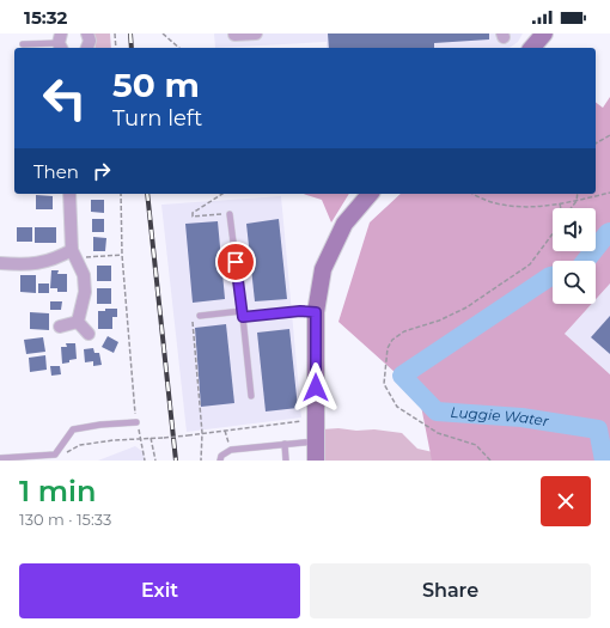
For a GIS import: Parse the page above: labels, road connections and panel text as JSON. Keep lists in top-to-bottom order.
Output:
{
  "water": ["Luggie Water"],
  "page": {
    "status": "15:32",
    "turn": ["50 m", "Turn left"],
    "then": "Then",
    "heading": ["1 min", "130 m · 15:33"],
    "buttons": ["Exit", "Share"]
  }
}
